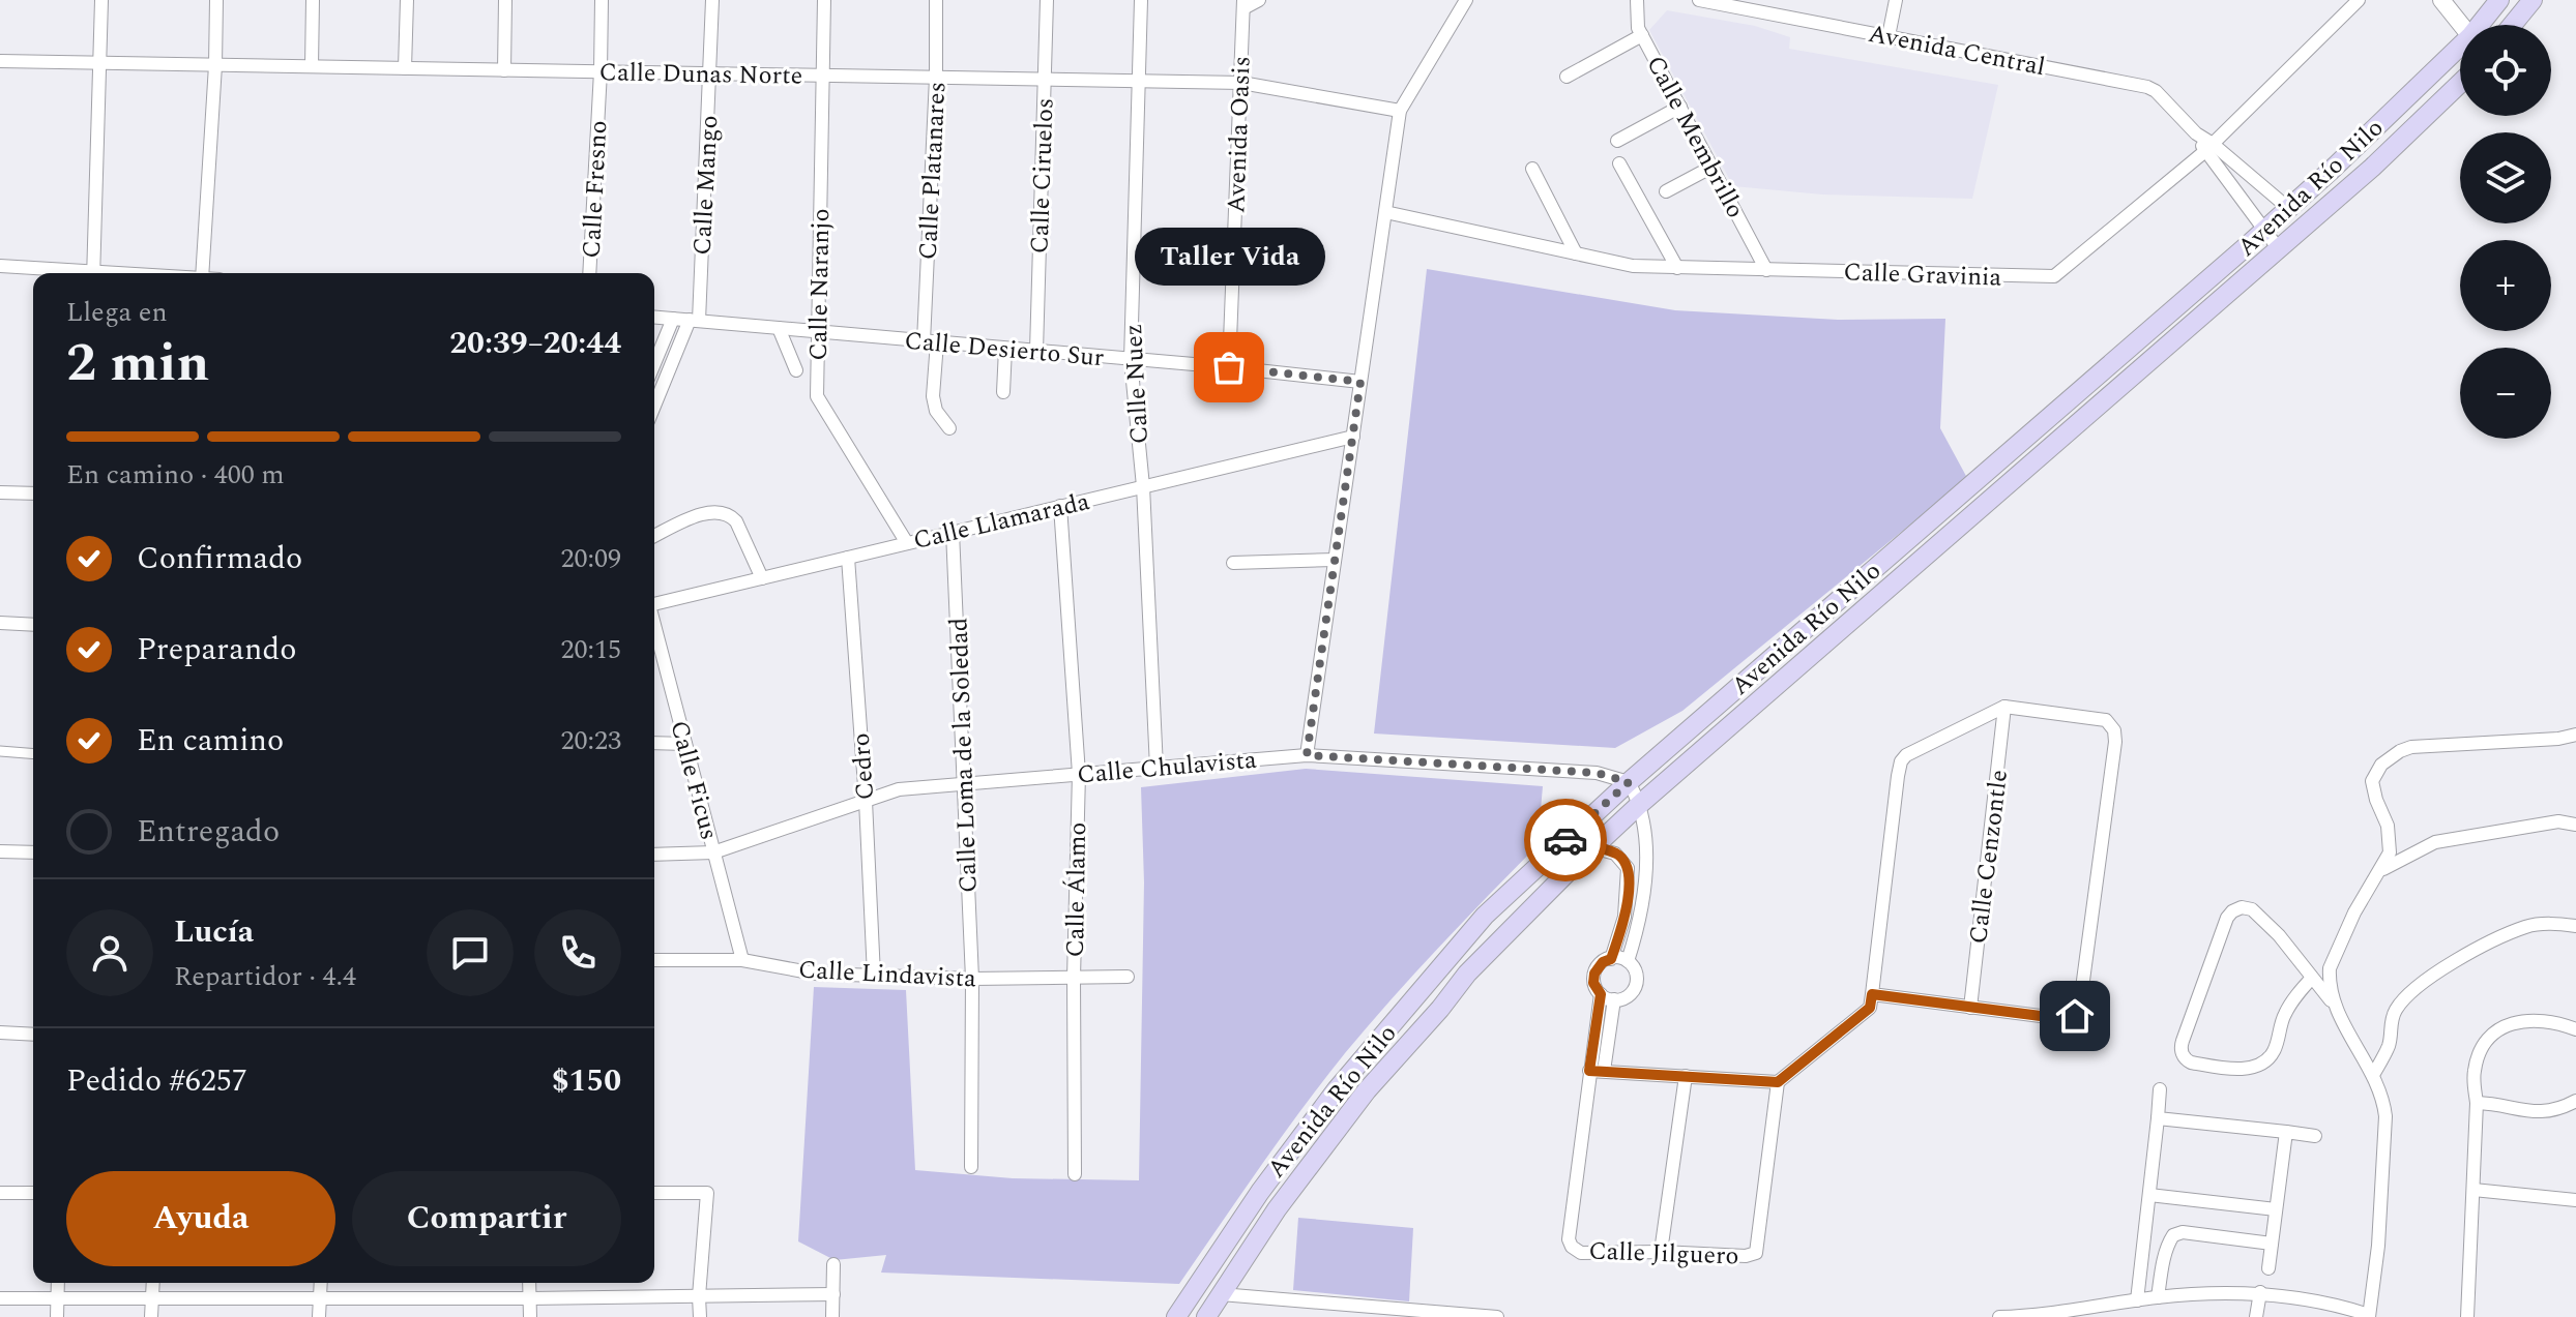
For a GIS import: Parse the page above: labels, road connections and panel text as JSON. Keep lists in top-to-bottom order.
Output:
{
  "streets": {
    "main road": ["Avenida Río Nilo"],
    "street": [
      "Avenida Central",
      "Calle Dunas Norte",
      "Avenida Oasis",
      "Calle Membrillo",
      "Calle Platanares",
      "Calle Ciruelos",
      "Calle Mango",
      "Calle Fresno",
      "Calle Gravinia",
      "Calle Naranjo",
      "Calle Desierto Sur",
      "Calle Nuez",
      "Calle Llamarada",
      "Calle Loma de la Soledad",
      "Cedro",
      "Calle Chulavista",
      "Calle Ficus",
      "Calle Cenzontle",
      "Calle Álamo",
      "Calle Lindavista",
      "Calle Jilguero"
    ]
  },
  "crossings": [
    ["Avenida Central", "Avenida Río Nilo"],
    ["Avenida Central", "Calle Gravinia"],
    ["Calle Dunas Norte", "Avenida Oasis"],
    ["Calle Dunas Norte", "Calle Platanares"],
    ["Calle Dunas Norte", "Calle Ciruelos"],
    ["Calle Dunas Norte", "Calle Mango"],
    ["Calle Dunas Norte", "Calle Fresno"],
    ["Calle Dunas Norte", "Calle Naranjo"],
    ["Calle Dunas Norte", "Calle Nuez"],
    ["Avenida Oasis", "Calle Desierto Sur"],
    ["Calle Membrillo", "Calle Gravinia"],
    ["Calle Platanares", "Calle Desierto Sur"],
    ["Calle Ciruelos", "Calle Desierto Sur"],
    ["Calle Mango", "Calle Desierto Sur"],
    ["Avenida Río Nilo", "Calle Chulavista"],
    ["Calle Naranjo", "Calle Desierto Sur"],
    ["Calle Naranjo", "Calle Llamarada"],
    ["Calle Desierto Sur", "Calle Nuez"],
    ["Calle Nuez", "Calle Llamarada"],
    ["Calle Nuez", "Calle Chulavista"],
    ["Calle Llamarada", "Calle Loma de la Soledad"],
    ["Calle Llamarada", "Cedro"],
    ["Calle Llamarada", "Calle Álamo"],
    ["Calle Loma de la Soledad", "Calle Chulavista"],
    ["Calle Loma de la Soledad", "Calle Lindavista"],
    ["Cedro", "Calle Chulavista"],
    ["Cedro", "Calle Lindavista"],
    ["Calle Chulavista", "Calle Ficus"],
    ["Calle Chulavista", "Calle Álamo"],
    ["Calle Ficus", "Calle Lindavista"],
    ["Calle Álamo", "Calle Lindavista"]
  ],
  "places": ["Taller Vida"],
  "page": {
    "map_buttons": ["+", "−"],
    "bubble": "Taller Vida",
    "heading": ["2 min", "Llega en", "20:39–20:44"],
    "panel": [
      "Lucía",
      "Repartidor · 4.4",
      "Pedido #6257",
      "$150"
    ],
    "bar": "En camino · 400 m",
    "list": [
      ["Confirmado", "20:09"],
      ["Preparando", "20:15"],
      ["En camino", "20:23"],
      "Entregado"
    ],
    "buttons": ["Ayuda", "Compartir"]
  }
}
